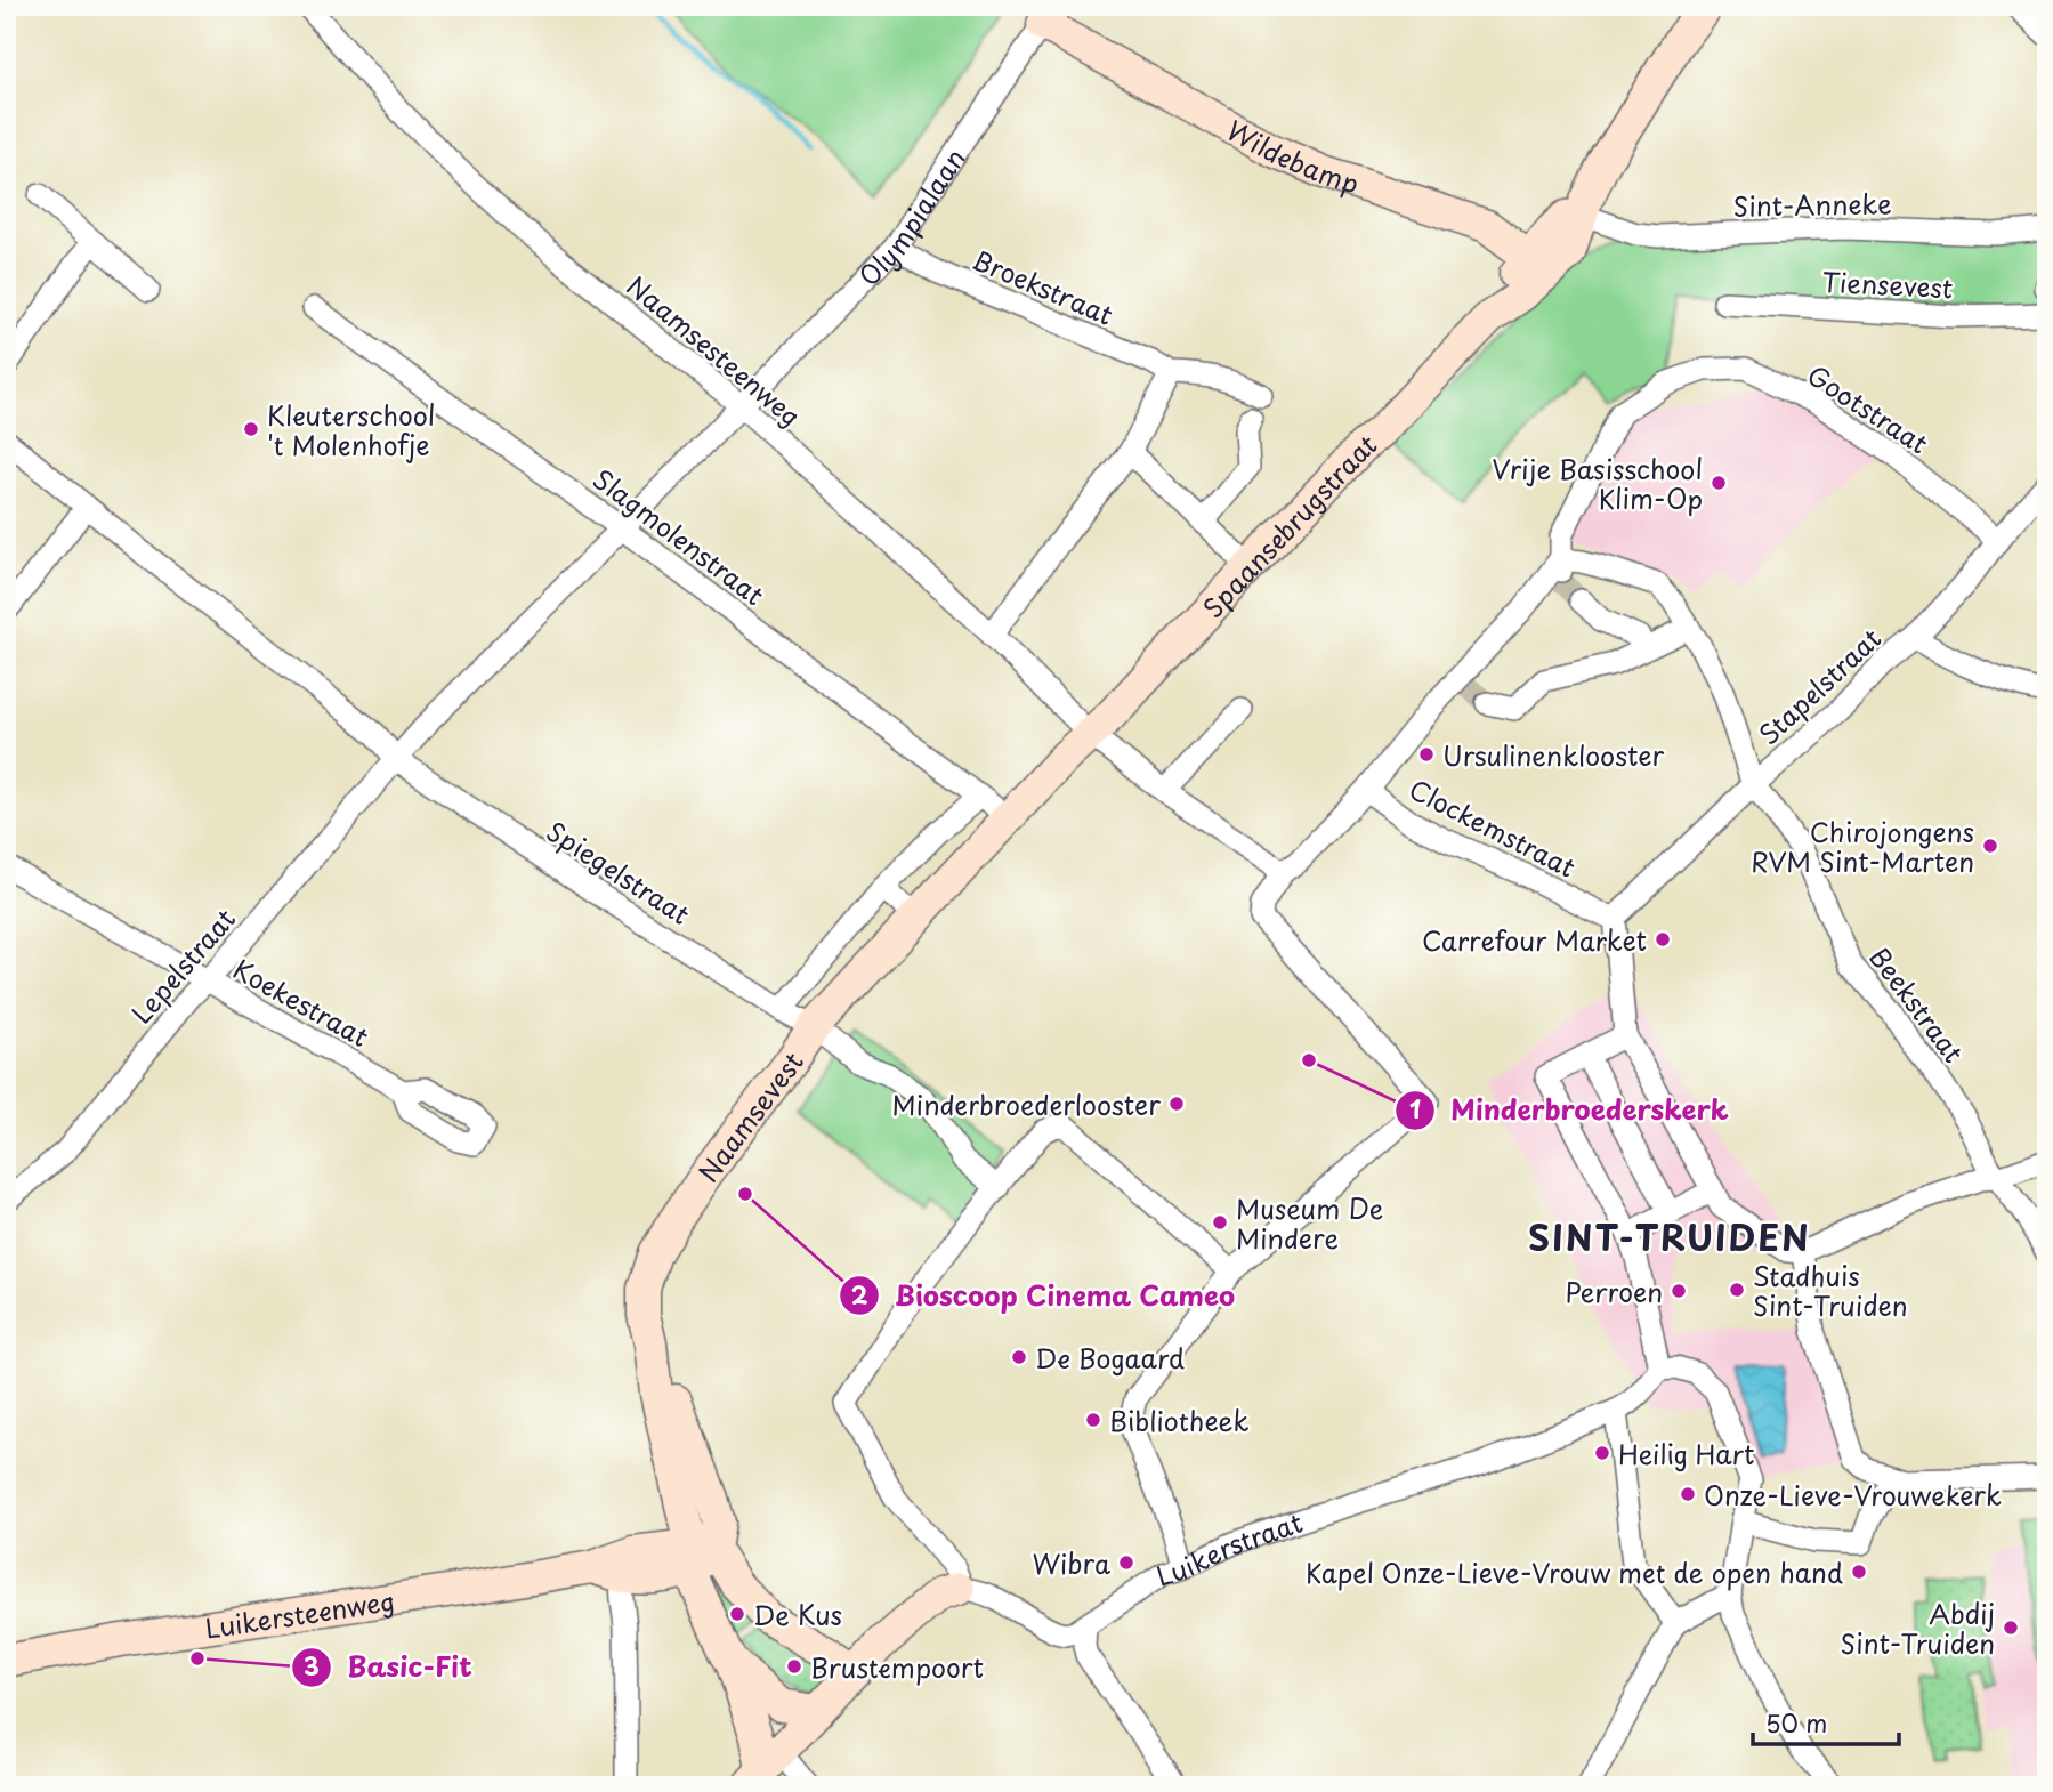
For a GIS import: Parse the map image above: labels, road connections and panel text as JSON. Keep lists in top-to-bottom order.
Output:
{
  "streets": {
    "street": [
      "Wildebamp",
      "Sint-Anneke",
      "Olympialaan",
      "Tiensevest",
      "Broekstraat",
      "Naamsesteenweg",
      "Gootstraat",
      "Spaansebrugstraat",
      "Slagmolenstraat",
      "Stapelstraat",
      "Clockemstraat",
      "Spiegelstraat",
      "Lepelstraat",
      "Koekestraat",
      "Beekstraat",
      "Naamsevest",
      "Luikerstraat",
      "Luikersteenweg"
    ]
  },
  "crossings": [
    ["Wildebamp", "Olympialaan"],
    ["Wildebamp", "Spaansebrugstraat"],
    ["Sint-Anneke", "Spaansebrugstraat"],
    ["Olympialaan", "Broekstraat"],
    ["Olympialaan", "Naamsesteenweg"],
    ["Olympialaan", "Lepelstraat"],
    ["Naamsesteenweg", "Spaansebrugstraat"],
    ["Naamsesteenweg", "Lepelstraat"],
    ["Naamsesteenweg", "Naamsevest"],
    ["Gootstraat", "Stapelstraat"],
    ["Spaansebrugstraat", "Naamsevest"],
    ["Slagmolenstraat", "Lepelstraat"],
    ["Slagmolenstraat", "Naamsevest"],
    ["Stapelstraat", "Clockemstraat"],
    ["Stapelstraat", "Beekstraat"],
    ["Spiegelstraat", "Lepelstraat"],
    ["Spiegelstraat", "Naamsevest"],
    ["Lepelstraat", "Koekestraat"],
    ["Naamsevest", "Luikersteenweg"]
  ],
  "districts": ["SINT-TRUIDEN"],
  "places": [
    "Kleuterschool 't Molenhofje",
    "Vrije Basisschool Klim-Op",
    "Ursulinenklooster",
    "Chirojongens RVM Sint-Marten",
    "Carrefour Market",
    "Minderbroederskerk",
    "Minderbroederlooster",
    "Bioscoop Cinema Cameo",
    "Museum De Mindere",
    "Stadhuis Sint-Truiden",
    "Perroen",
    "De Bogaard",
    "Bibliotheek",
    "Heilig Hart",
    "Onze-Lieve-Vrouwekerk",
    "Wibra",
    "Kapel Onze-Lieve-Vrouw met de open hand",
    "De Kus",
    "Abdij Sint-Truiden",
    "Basic-Fit",
    "Brustempoort"
  ],
  "scale_bar": "50 m"
}
